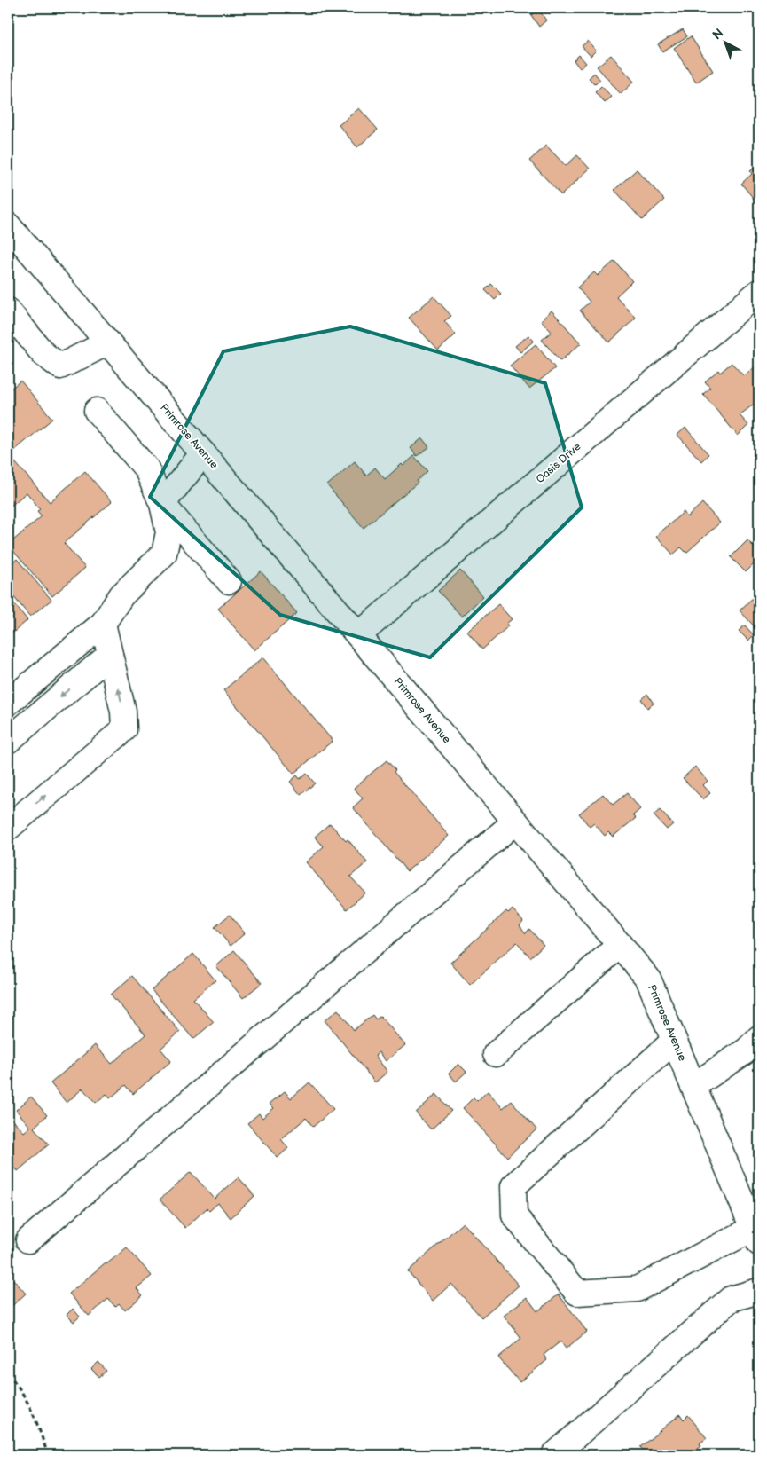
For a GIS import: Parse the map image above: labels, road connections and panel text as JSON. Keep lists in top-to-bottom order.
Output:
{
  "streets": {
    "street": ["Primrose Avenue", "Oasis Drive"]
  },
  "crossings": [
    ["Primrose Avenue", "Oasis Drive"]
  ],
  "north": "top left"
}
